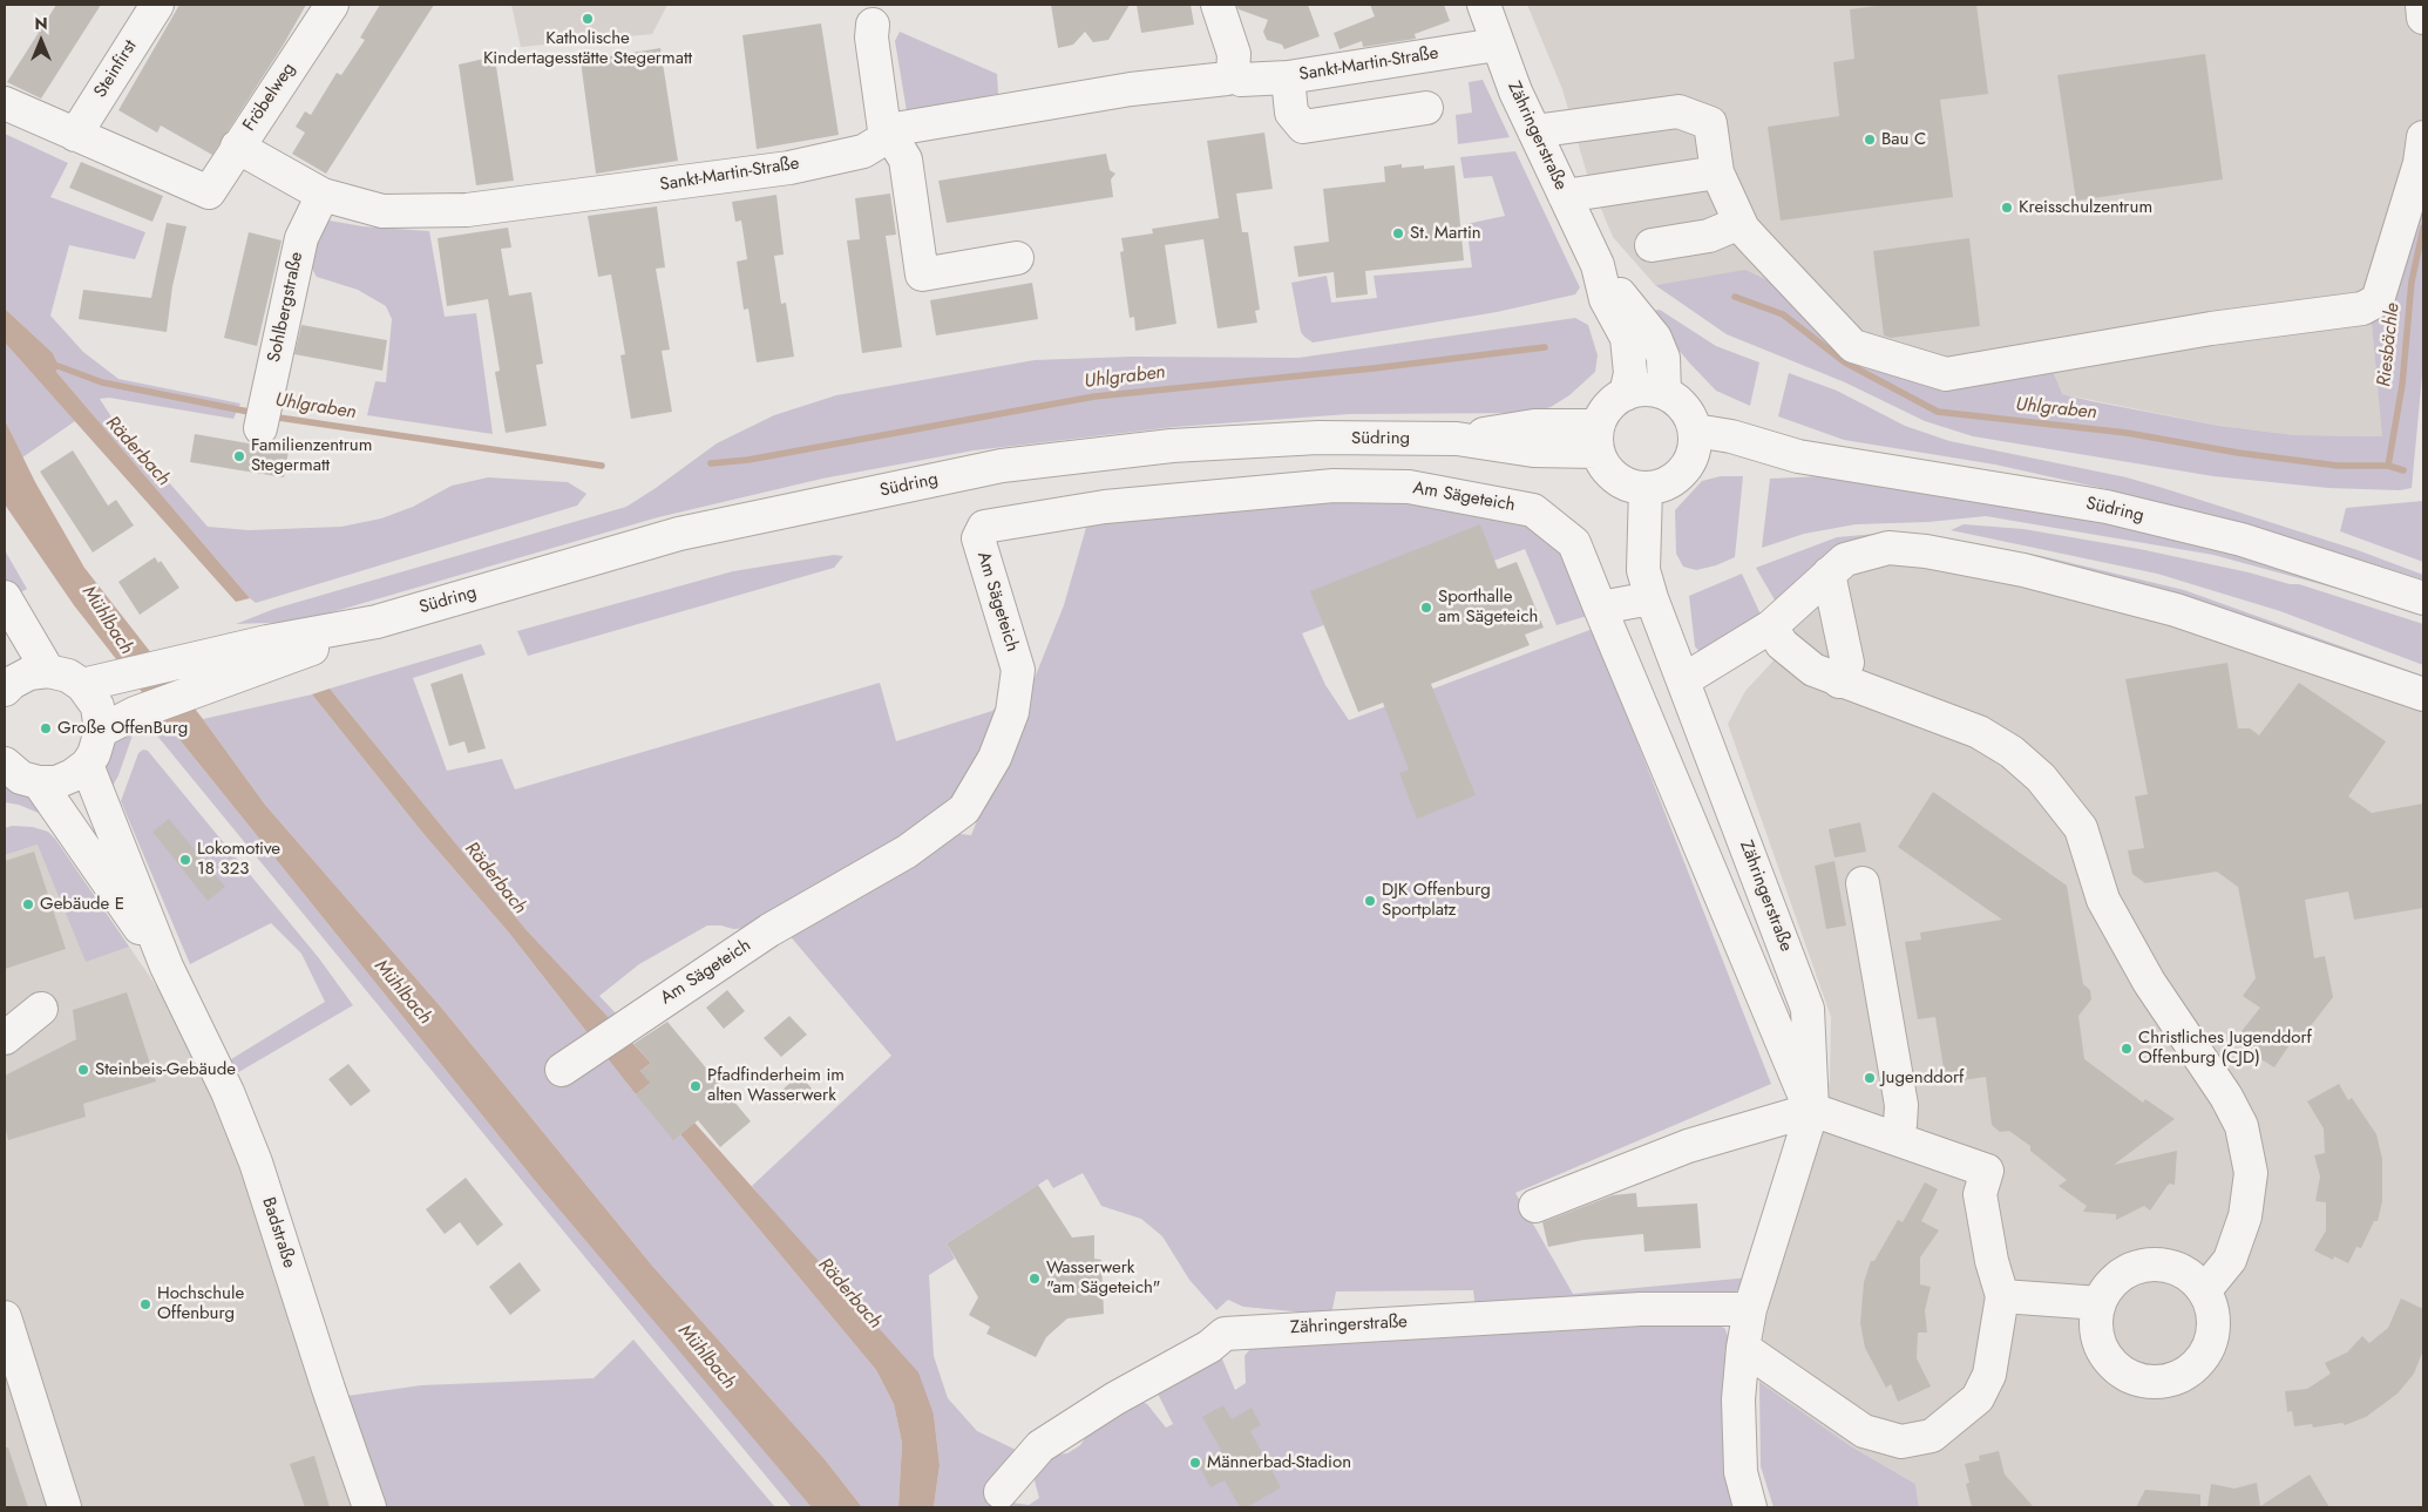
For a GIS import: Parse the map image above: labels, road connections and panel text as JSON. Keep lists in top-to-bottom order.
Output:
{
  "streets": {
    "street": [
      "Sankt-Martin-Straße",
      "Steinfirst",
      "Fröbelweg",
      "Zähringerstraße",
      "Sohlbergstraße",
      "Südring",
      "Am Sägeteich",
      "Badstraße"
    ]
  },
  "crossings": [
    ["Sankt-Martin-Straße", "Fröbelweg"],
    ["Sankt-Martin-Straße", "Zähringerstraße"],
    ["Sankt-Martin-Straße", "Sohlbergstraße"],
    ["Steinfirst", "Fröbelweg"],
    ["Zähringerstraße", "Südring"]
  ],
  "water": [
    "Riesbächle",
    "Uhlgraben",
    "Räderbach",
    "Mühlbach"
  ],
  "places": [
    "Katholische Kindertagesstätte Stegermatt",
    "Bau C",
    "Kreisschulzentrum",
    "St. Martin",
    "Familienzentrum Stegermatt",
    "Sporthalle am Sägeteich",
    "Große OffenBurg",
    "Lokomotive 18 323",
    "DJK Offenburg Sportplatz",
    "Gebäude E",
    "Christliches Jugenddorf Offenburg (CJD)",
    "Steinbeis-Gebäude",
    "Jugenddorf",
    "Pfadfinderheim im alten Wasserwerk",
    "Wasserwerk \"am Sägeteich\"",
    "Hochschule Offenburg",
    "Männerbad-Stadion"
  ],
  "north": "top"
}
